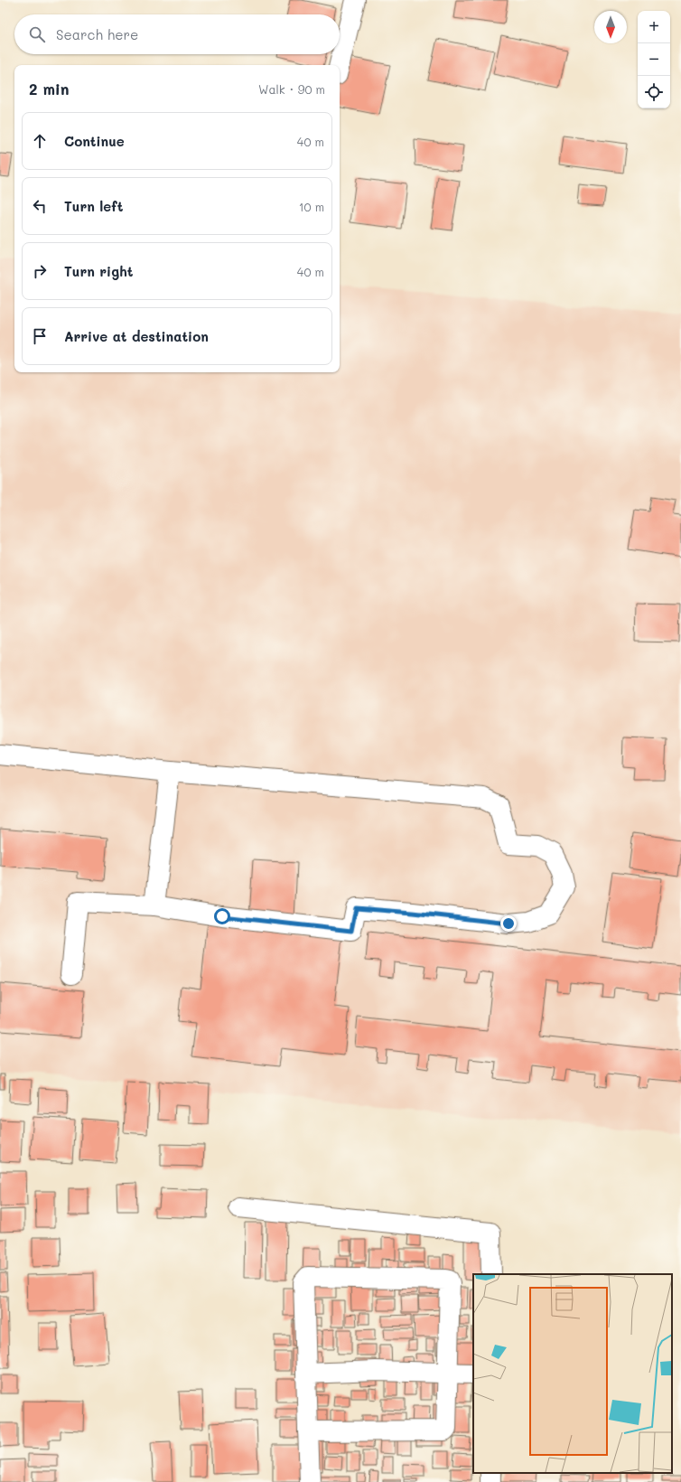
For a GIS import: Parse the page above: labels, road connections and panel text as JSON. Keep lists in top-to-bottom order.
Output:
{
  "north": "bottom",
  "page": {
    "map_buttons": ["+", "−"],
    "search": "Search here",
    "heading": ["2 min", "Walk · 90 m"],
    "list": [
      ["Continue", "40 m"],
      ["Turn left", "10 m"],
      ["Turn right", "40 m"],
      "Arrive at destination"
    ]
  }
}
